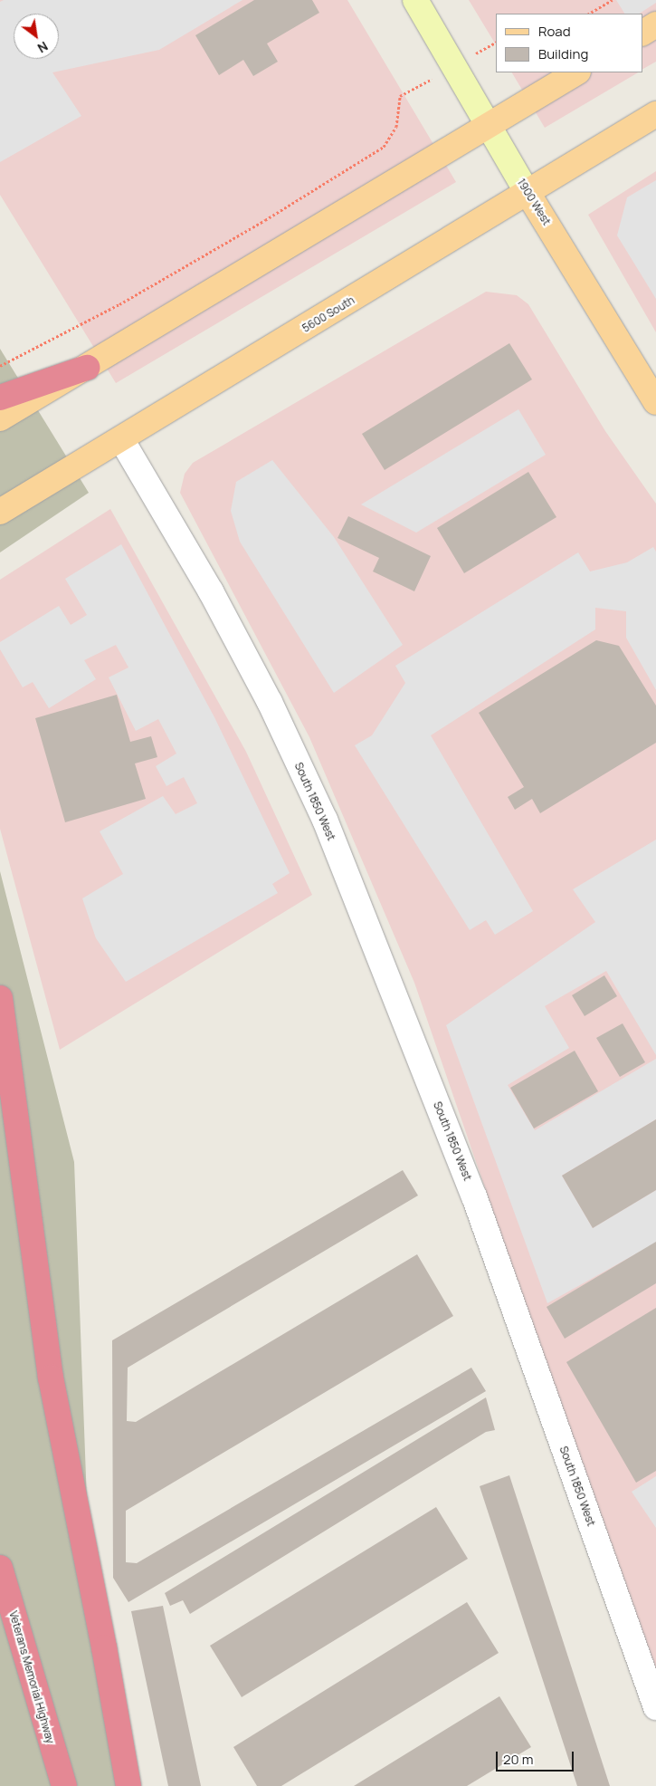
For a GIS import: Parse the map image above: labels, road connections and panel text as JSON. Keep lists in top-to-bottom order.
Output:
{
  "streets": {
    "highway": ["Veterans Memorial Highway"],
    "main road": ["1900 West", "5600 South"],
    "street": ["South 1850 West"]
  },
  "crossings": [
    ["1900 West", "5600 South"],
    ["5600 South", "South 1850 West"]
  ],
  "legend": ["Road", "Building"],
  "scale_bar": "20 m",
  "north": "bottom right"
}
